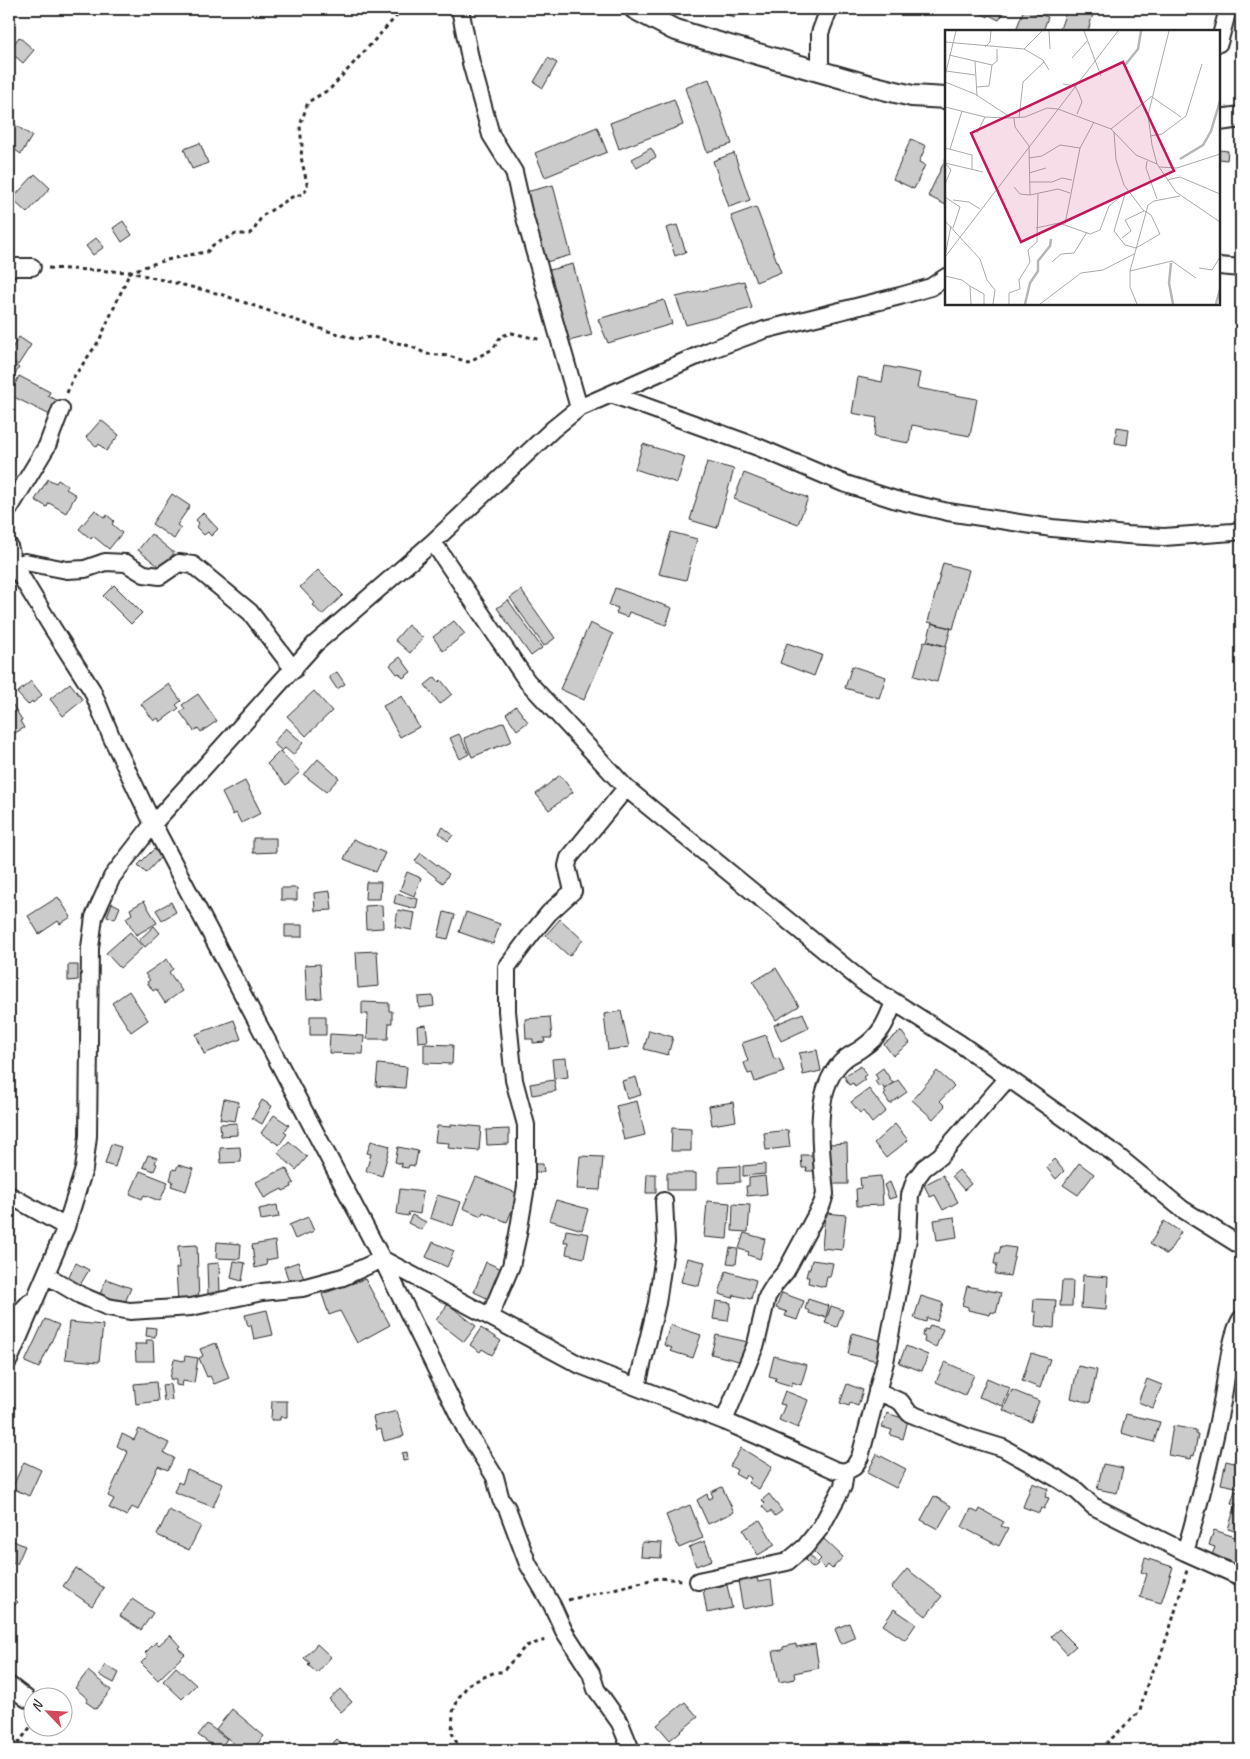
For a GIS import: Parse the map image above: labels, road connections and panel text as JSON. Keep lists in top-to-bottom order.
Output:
{
  "north": "top left"
}
